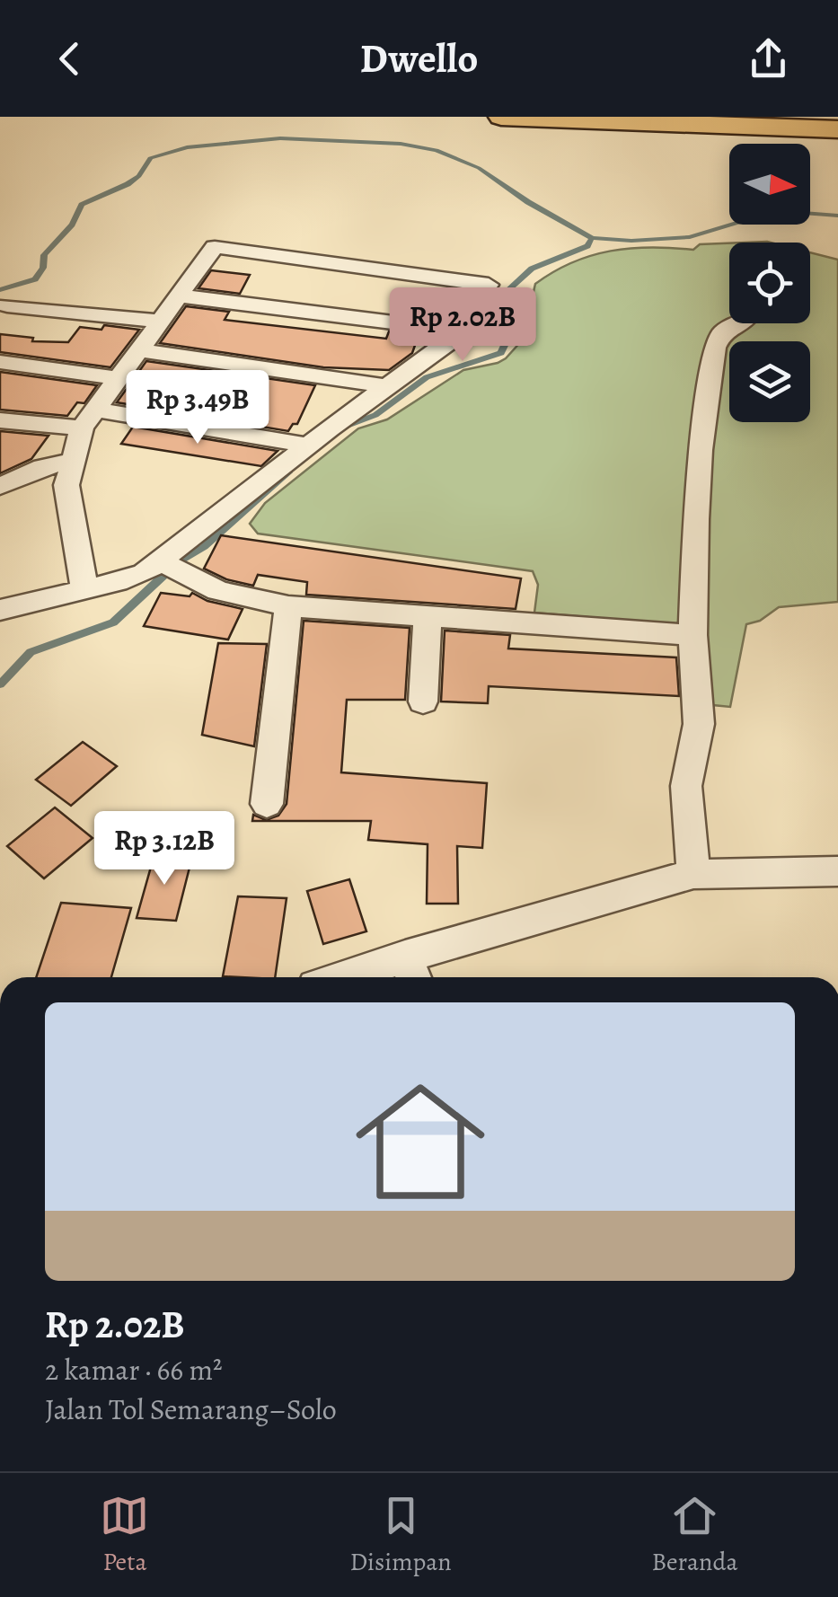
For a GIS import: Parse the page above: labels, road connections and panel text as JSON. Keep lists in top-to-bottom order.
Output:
{
  "north": "right",
  "page": {
    "header": "Dwello",
    "price": ["Rp 2.02B", "Rp 3.49B", "Rp 3.12B"],
    "list": [
      {
        "name": "Rp 2.02B",
        "note": "2 kamar · 66 m² · Jalan Tol Semarang–Solo"
      }
    ],
    "tabs": ["Peta", "Disimpan", "Beranda"]
  }
}
